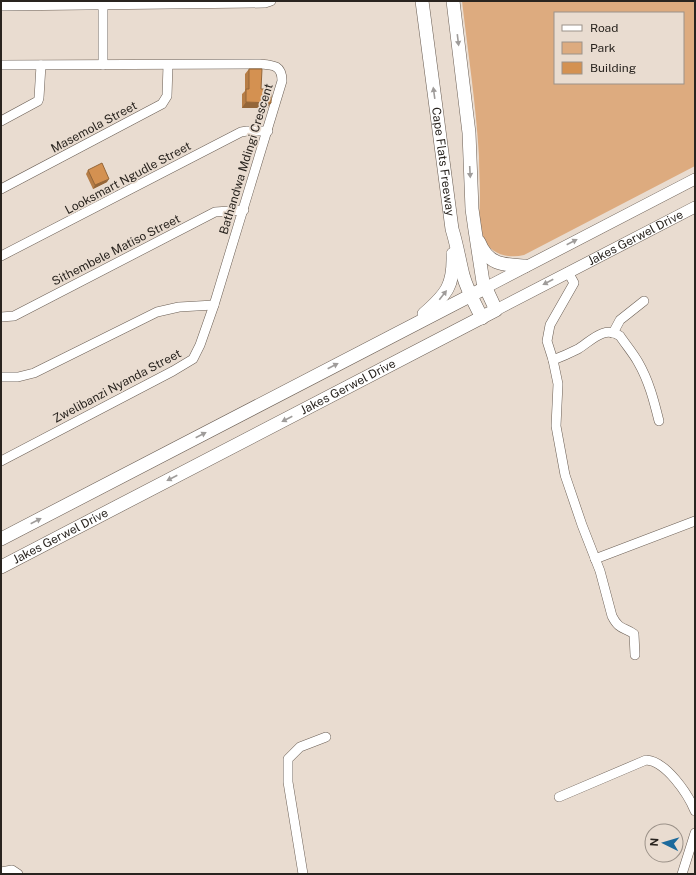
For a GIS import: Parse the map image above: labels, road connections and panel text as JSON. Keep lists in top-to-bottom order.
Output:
{
  "streets": {
    "highway": ["Cape Flats Freeway", "Jakes Gerwel Drive"],
    "street": [
      "Masemola Street",
      "Bathandwa Mdingi Crescent",
      "Looksmart Ngudle Street",
      "Sithembele Matiso Street",
      "Zwelibanzi Nyanda Street"
    ]
  },
  "crossings": [
    ["Masemola Street", "Bathandwa Mdingi Crescent"],
    ["Bathandwa Mdingi Crescent", "Looksmart Ngudle Street"],
    ["Bathandwa Mdingi Crescent", "Sithembele Matiso Street"],
    ["Bathandwa Mdingi Crescent", "Zwelibanzi Nyanda Street"],
    ["Cape Flats Freeway", "Jakes Gerwel Drive"]
  ],
  "legend": ["Road", "Park", "Building"],
  "north": "left"
}
